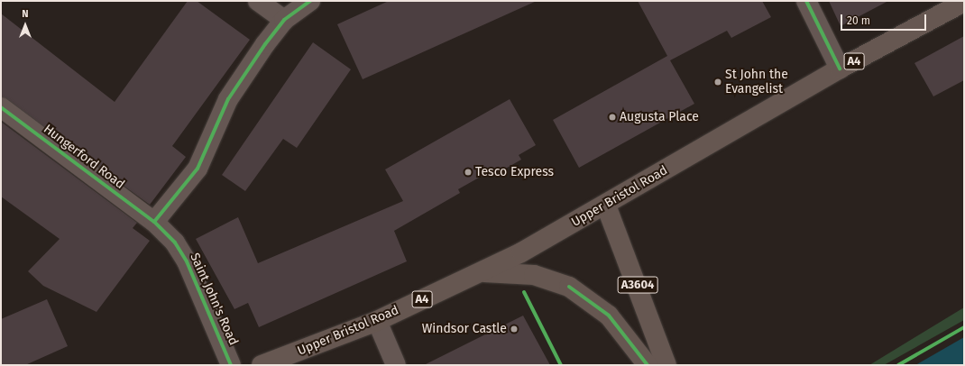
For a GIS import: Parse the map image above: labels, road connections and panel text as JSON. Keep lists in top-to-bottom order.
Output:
{
  "streets": {
    "main road": ["A4", "Upper Bristol Road", "A3604"],
    "street": ["Hungerford Road", "Saint John's Road"]
  },
  "crossings": [
    ["Hungerford Road", "Saint John's Road"],
    ["Upper Bristol Road", "A3604"]
  ],
  "places": [
    "St John the Evangelist",
    "Augusta Place",
    "Tesco Express",
    "Windsor Castle"
  ],
  "scale_bar": "20 m",
  "north": "top"
}
